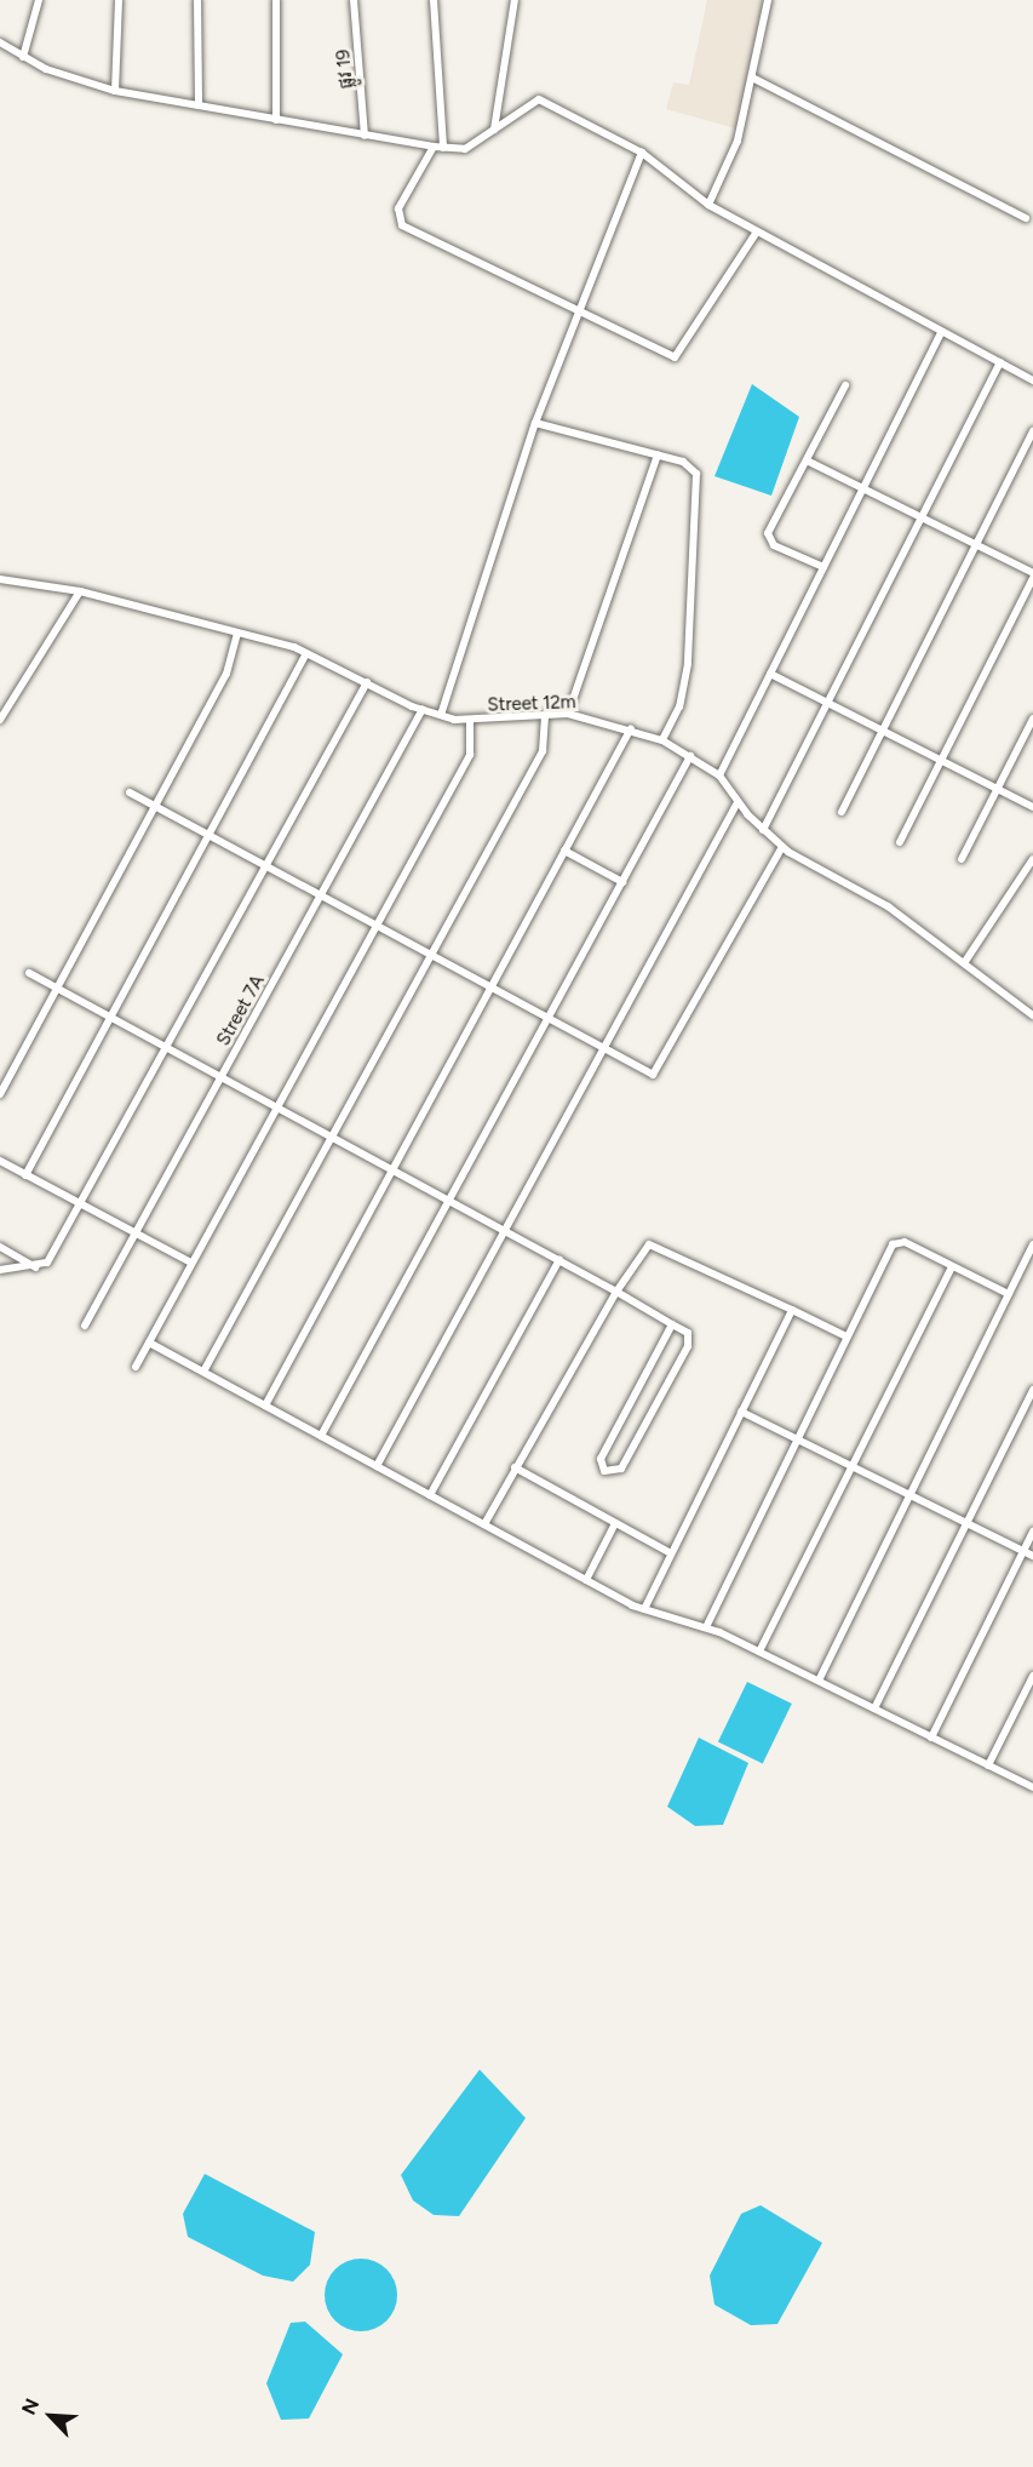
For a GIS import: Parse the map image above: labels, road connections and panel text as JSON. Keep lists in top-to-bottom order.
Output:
{
  "streets": {
    "street": ["ផ្លូវ 19", "Street 12m", "Street 7A"]
  },
  "crossings": [
    ["Street 12m", "Street 7A"]
  ],
  "north": "top left"
}
